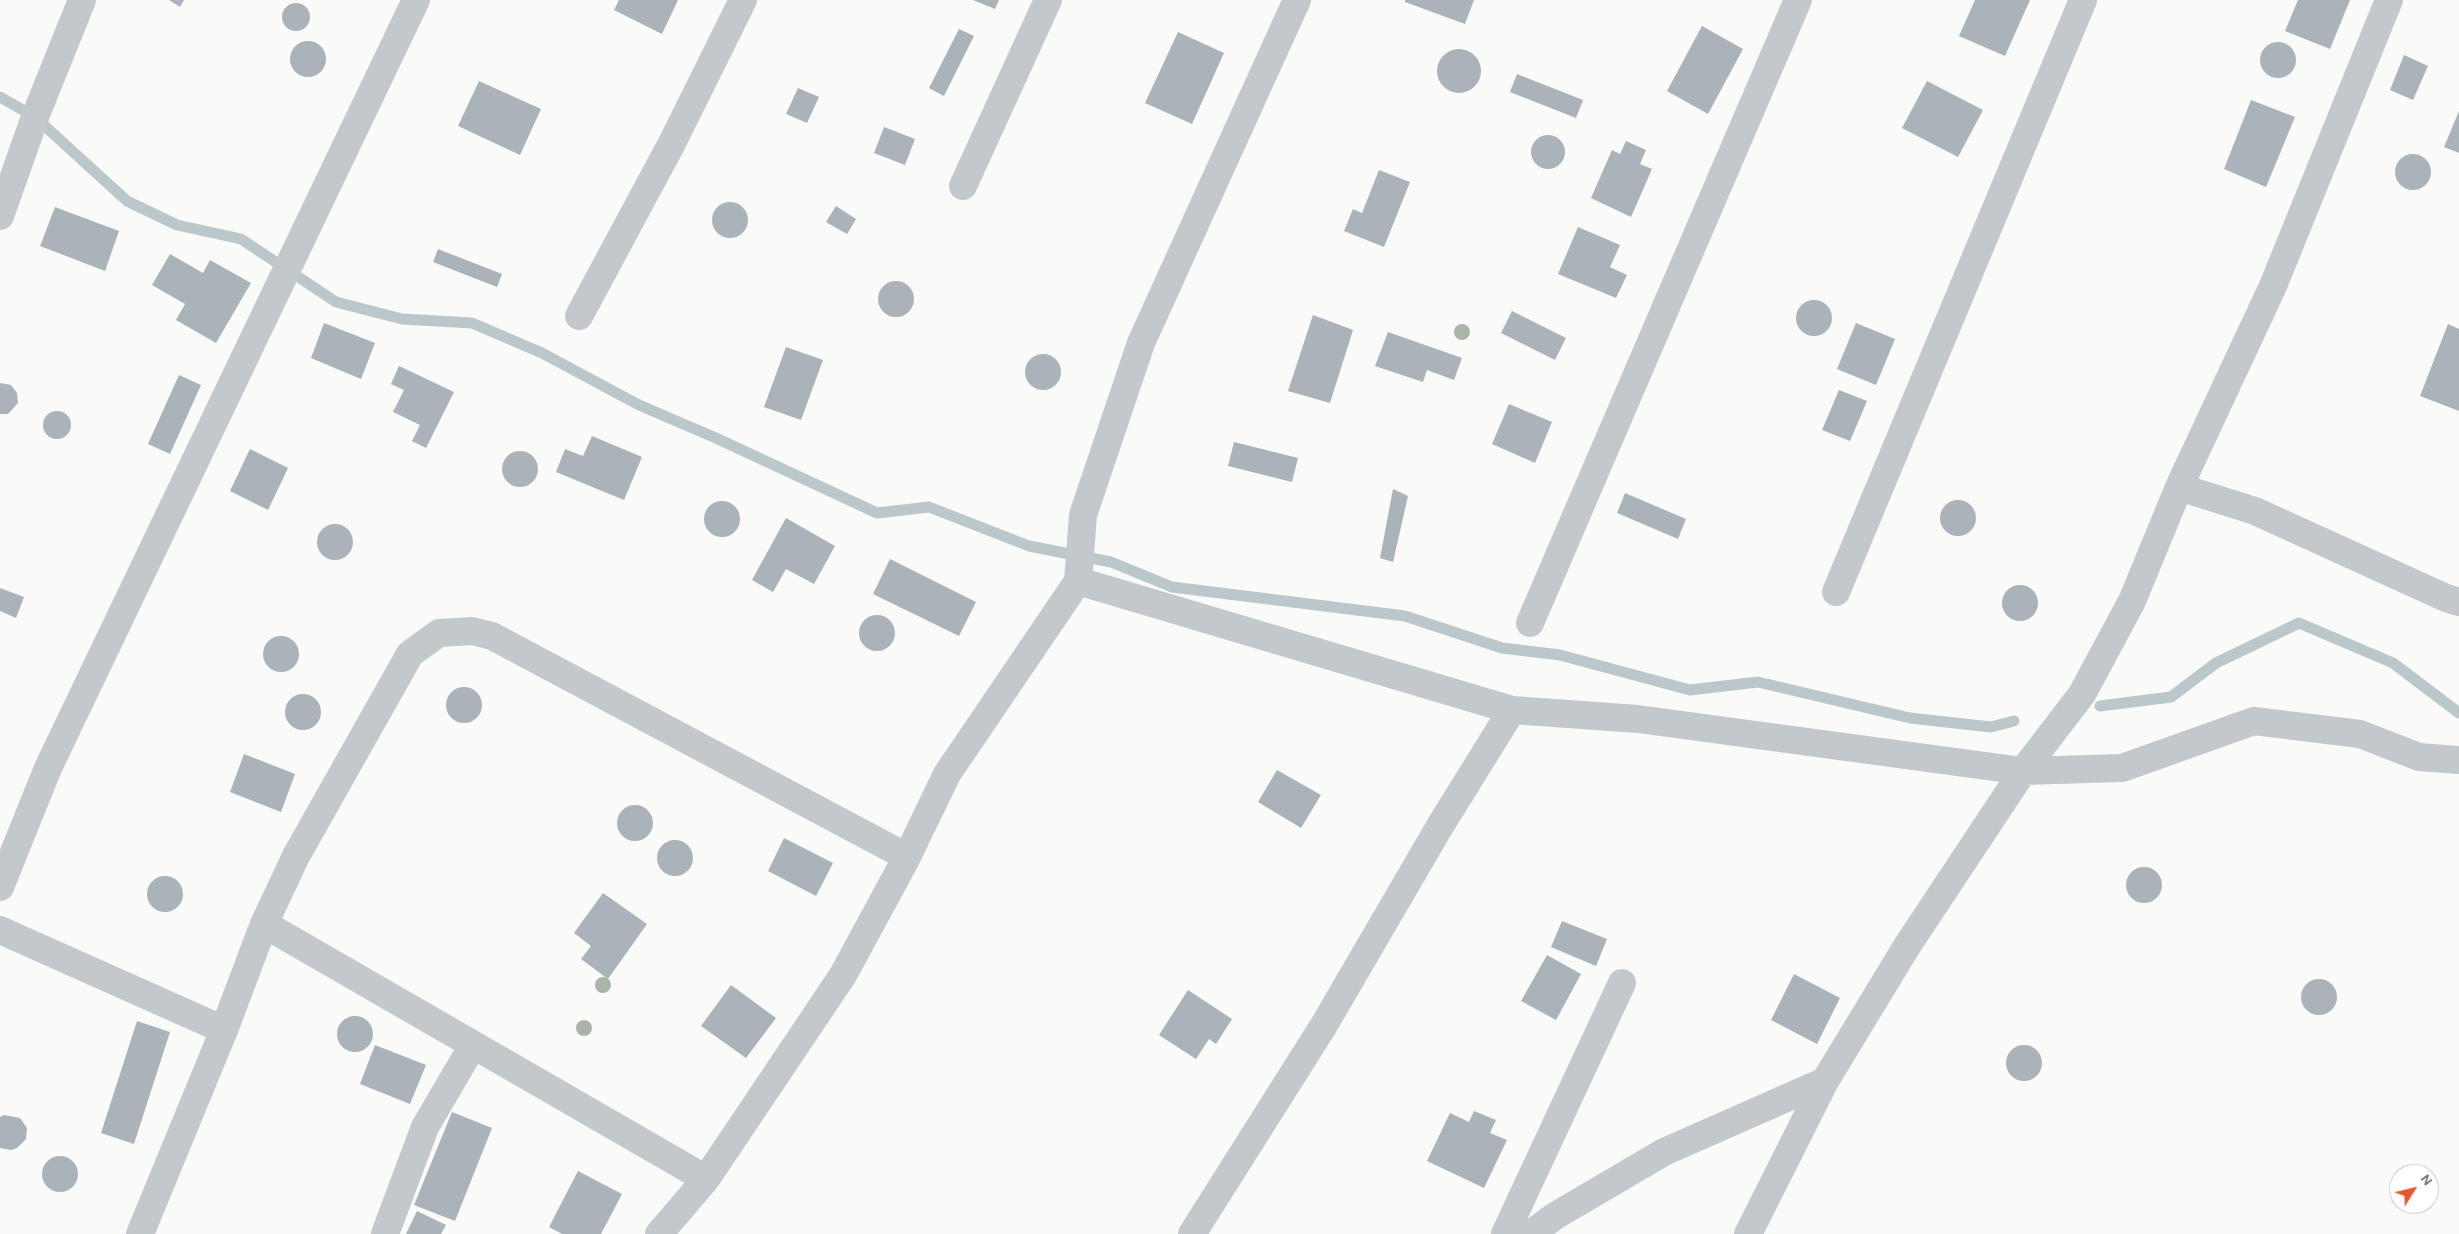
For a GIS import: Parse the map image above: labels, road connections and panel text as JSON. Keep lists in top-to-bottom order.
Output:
{
  "north": "top right"
}
